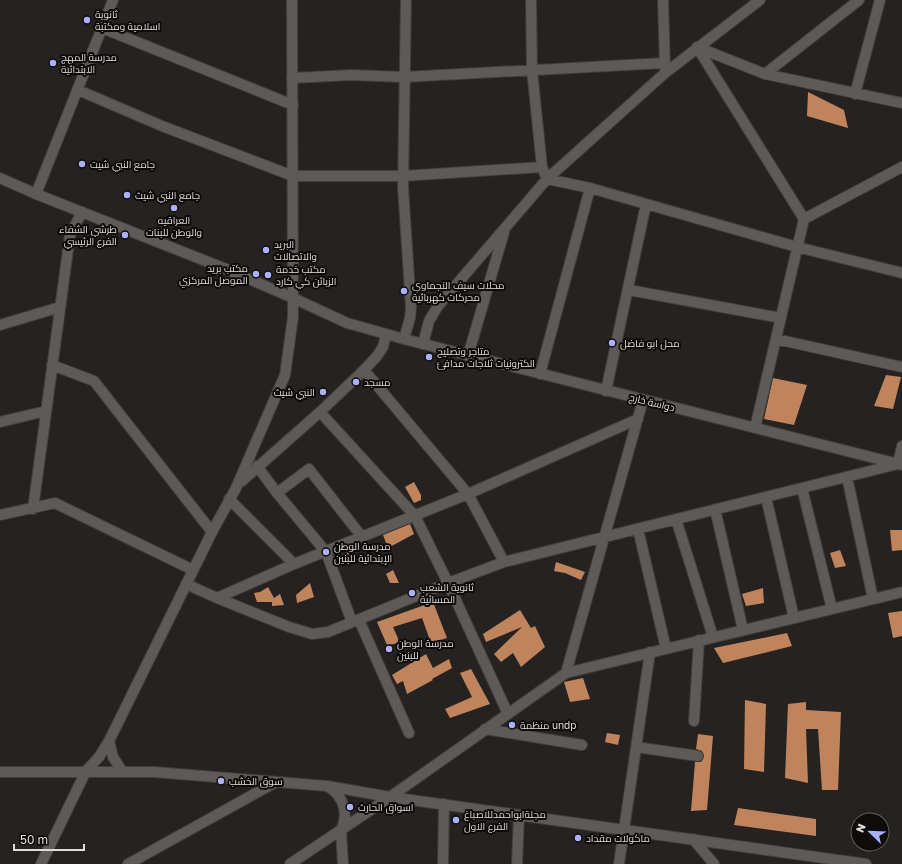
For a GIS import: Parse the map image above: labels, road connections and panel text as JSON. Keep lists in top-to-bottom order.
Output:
{
  "streets": {
    "street": ["دواسة خارج"]
  },
  "places": [
    "ثانوية اسلامية ومكتبة",
    "مدرسة المهج الابتدائية",
    "جامع النبي شيت",
    "جامع النبي شيث",
    "العراقيه والوطن للبنات",
    "طرشي الشفاء الفرع الرئيسي",
    "البريد والاتصالات",
    "مكتب بريد الموصل المركزي",
    "مكتب خدمة الزبائن كي كارد",
    "محلات سيف النجماوي محركات كهربائية",
    "محل ابو فاضل",
    "متاجر وتصليح الكترونيات ثلاجات مدافئ",
    "مسجد",
    "النبي شيث",
    "مدرسة الوطن الإبتدائية للبنين",
    "ثانوية الشعب المسائية",
    "مدرسة الوطن للبنين",
    "منظمة undp",
    "سوق الخشب",
    "اسواق الحارث",
    "مجلةابواحمدللاصباغ الفرع الاول",
    "ماكولات مقداد"
  ],
  "scale_bar": "50 m",
  "north": "top left"
}
